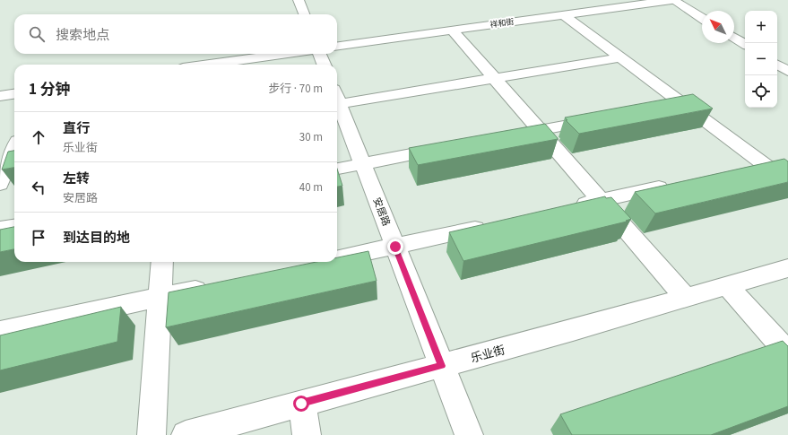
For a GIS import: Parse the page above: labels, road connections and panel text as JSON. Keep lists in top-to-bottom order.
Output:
{
  "streets": {
    "street": ["祥和街", "安居路", "乐业街"]
  },
  "crossings": [
    ["安居路", "乐业街"]
  ],
  "north": "top left",
  "page": {
    "map_buttons": ["+", "−"],
    "search": "搜索地点",
    "heading": ["1 分钟", "步行 · 70 m"],
    "list": [
      ["直行", "乐业街", "30 m"],
      ["左转", "安居路", "40 m"],
      "到达目的地"
    ]
  }
}
